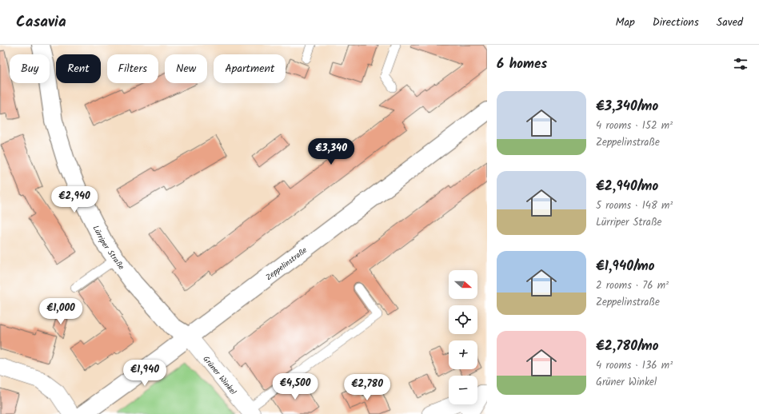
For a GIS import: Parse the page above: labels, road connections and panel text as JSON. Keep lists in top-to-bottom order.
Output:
{
  "streets": {
    "street": ["Lürriper Straße", "Zeppelinstraße", "Grüner Winkel"]
  },
  "crossings": [
    ["Lürriper Straße", "Zeppelinstraße"],
    ["Lürriper Straße", "Grüner Winkel"],
    ["Zeppelinstraße", "Grüner Winkel"]
  ],
  "north": "right",
  "page": {
    "header": "Casavia",
    "nav": ["Map", "Directions", "Saved"],
    "heading": "6 homes",
    "chip": [
      "Buy",
      "Rent",
      "Filters",
      "New",
      "Apartment"
    ],
    "list": [
      {
        "name": "€3,340/mo",
        "note": "4 rooms · 152 m² · Zeppelinstraße"
      },
      {
        "name": "€2,940/mo",
        "note": "5 rooms · 148 m² · Lürriper Straße"
      },
      {
        "name": "€1,940/mo",
        "note": "2 rooms · 76 m² · Zeppelinstraße"
      },
      {
        "name": "€2,780/mo",
        "note": "4 rooms · 136 m² · Grüner Winkel"
      }
    ],
    "price": [
      "€3,340",
      "€2,940",
      "€1,000",
      "€1,940",
      "€4,500",
      "€2,780"
    ],
    "map_buttons": ["+", "−"]
  }
}
